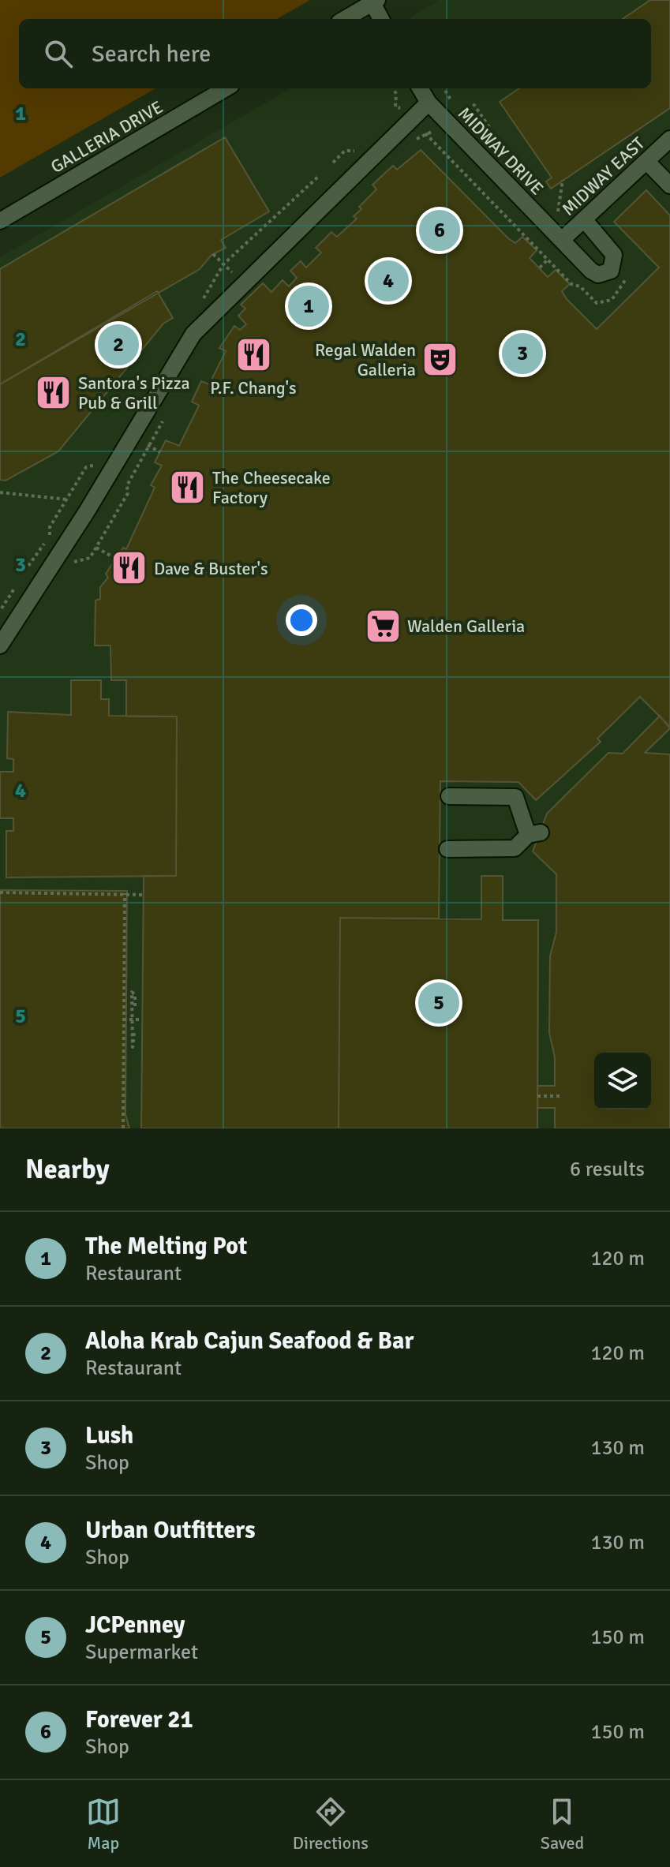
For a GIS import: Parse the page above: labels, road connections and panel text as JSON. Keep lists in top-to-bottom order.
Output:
{
  "streets": {
    "street": ["GALLERIA DRIVE", "MIDWAY DRIVE", "MIDWAY EAST"]
  },
  "crossings": [
    ["MIDWAY DRIVE", "MIDWAY EAST"]
  ],
  "places": {
    "restaurant": [
      "P.F. Chang's",
      "Santora's Pizza Pub & Grill",
      "The Cheesecake Factory",
      "Dave & Buster's"
    ],
    "theatre": ["Regal Walden Galleria"],
    "supermarket": ["Walden Galleria"]
  },
  "page": {
    "search": "Search here",
    "pins": [
      "6",
      "4",
      "1",
      "2",
      "3",
      "5"
    ],
    "heading": ["Nearby", "6 results"],
    "list": [
      {
        "mark": "1",
        "name": "The Melting Pot",
        "note": "Restaurant",
        "value": "120 m"
      },
      {
        "mark": "2",
        "name": "Aloha Krab Cajun Seafood & Bar",
        "note": "Restaurant",
        "value": "120 m"
      },
      {
        "mark": "3",
        "name": "Lush",
        "note": "Shop",
        "value": "130 m"
      },
      {
        "mark": "4",
        "name": "Urban Outfitters",
        "note": "Shop",
        "value": "130 m"
      },
      {
        "mark": "5",
        "name": "JCPenney",
        "note": "Supermarket",
        "value": "150 m"
      },
      {
        "mark": "6",
        "name": "Forever 21",
        "note": "Shop",
        "value": "150 m"
      }
    ],
    "nav": ["Map", "Directions", "Saved"]
  },
  "grid": {
    "rows": [
      "1",
      "2",
      "3",
      "4",
      "5"
    ]
  }
}
